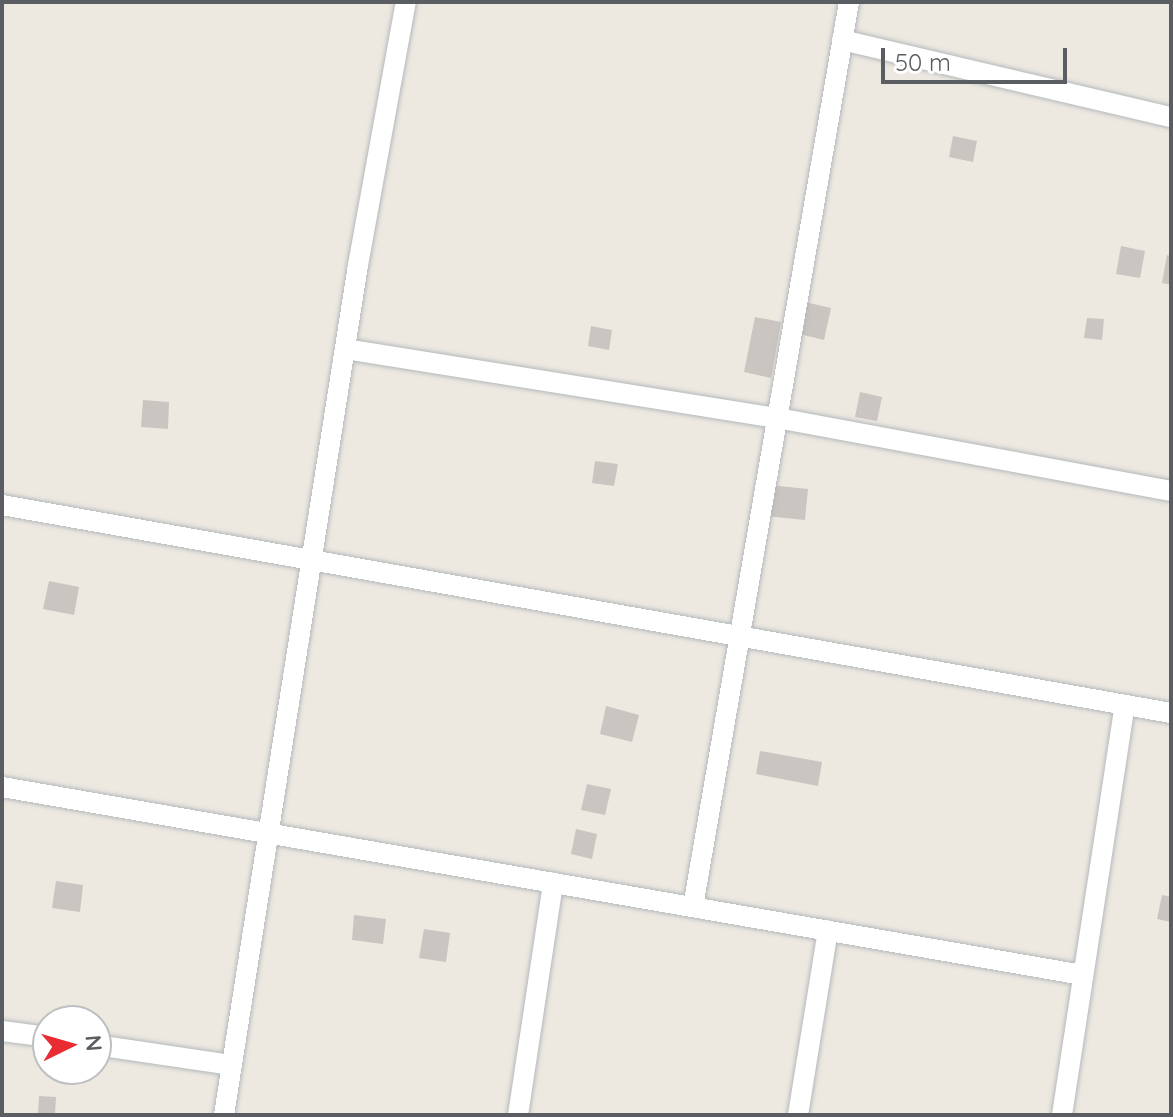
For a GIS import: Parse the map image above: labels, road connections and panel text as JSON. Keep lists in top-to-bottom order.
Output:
{
  "scale_bar": "50 m",
  "north": "right"
}
